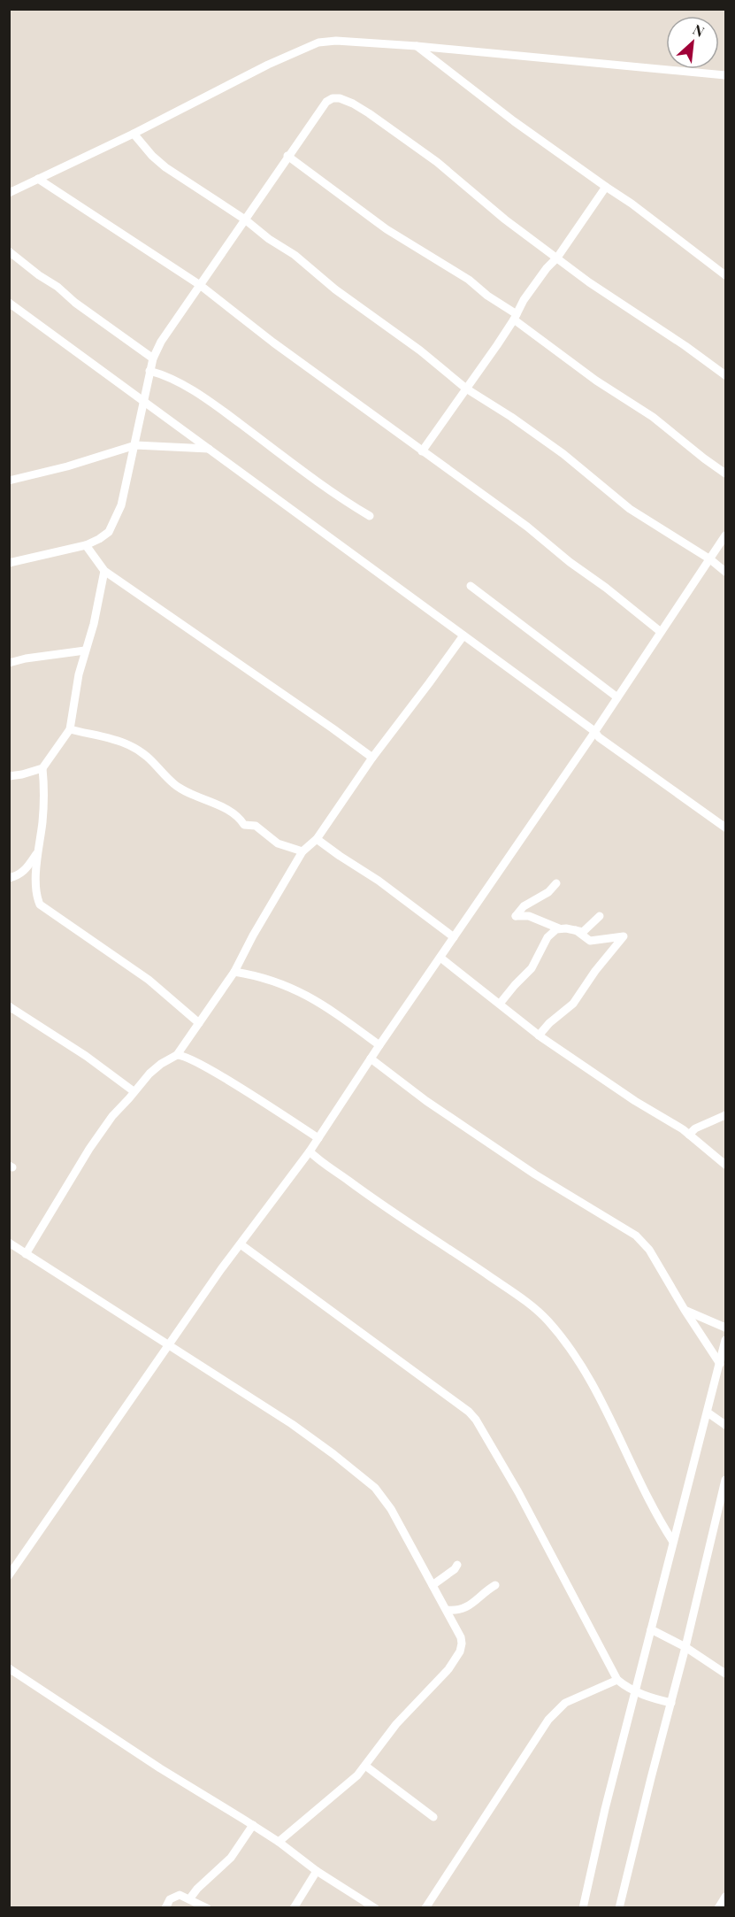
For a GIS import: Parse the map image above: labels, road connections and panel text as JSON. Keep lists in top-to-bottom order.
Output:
{
  "north": "top right"
}
